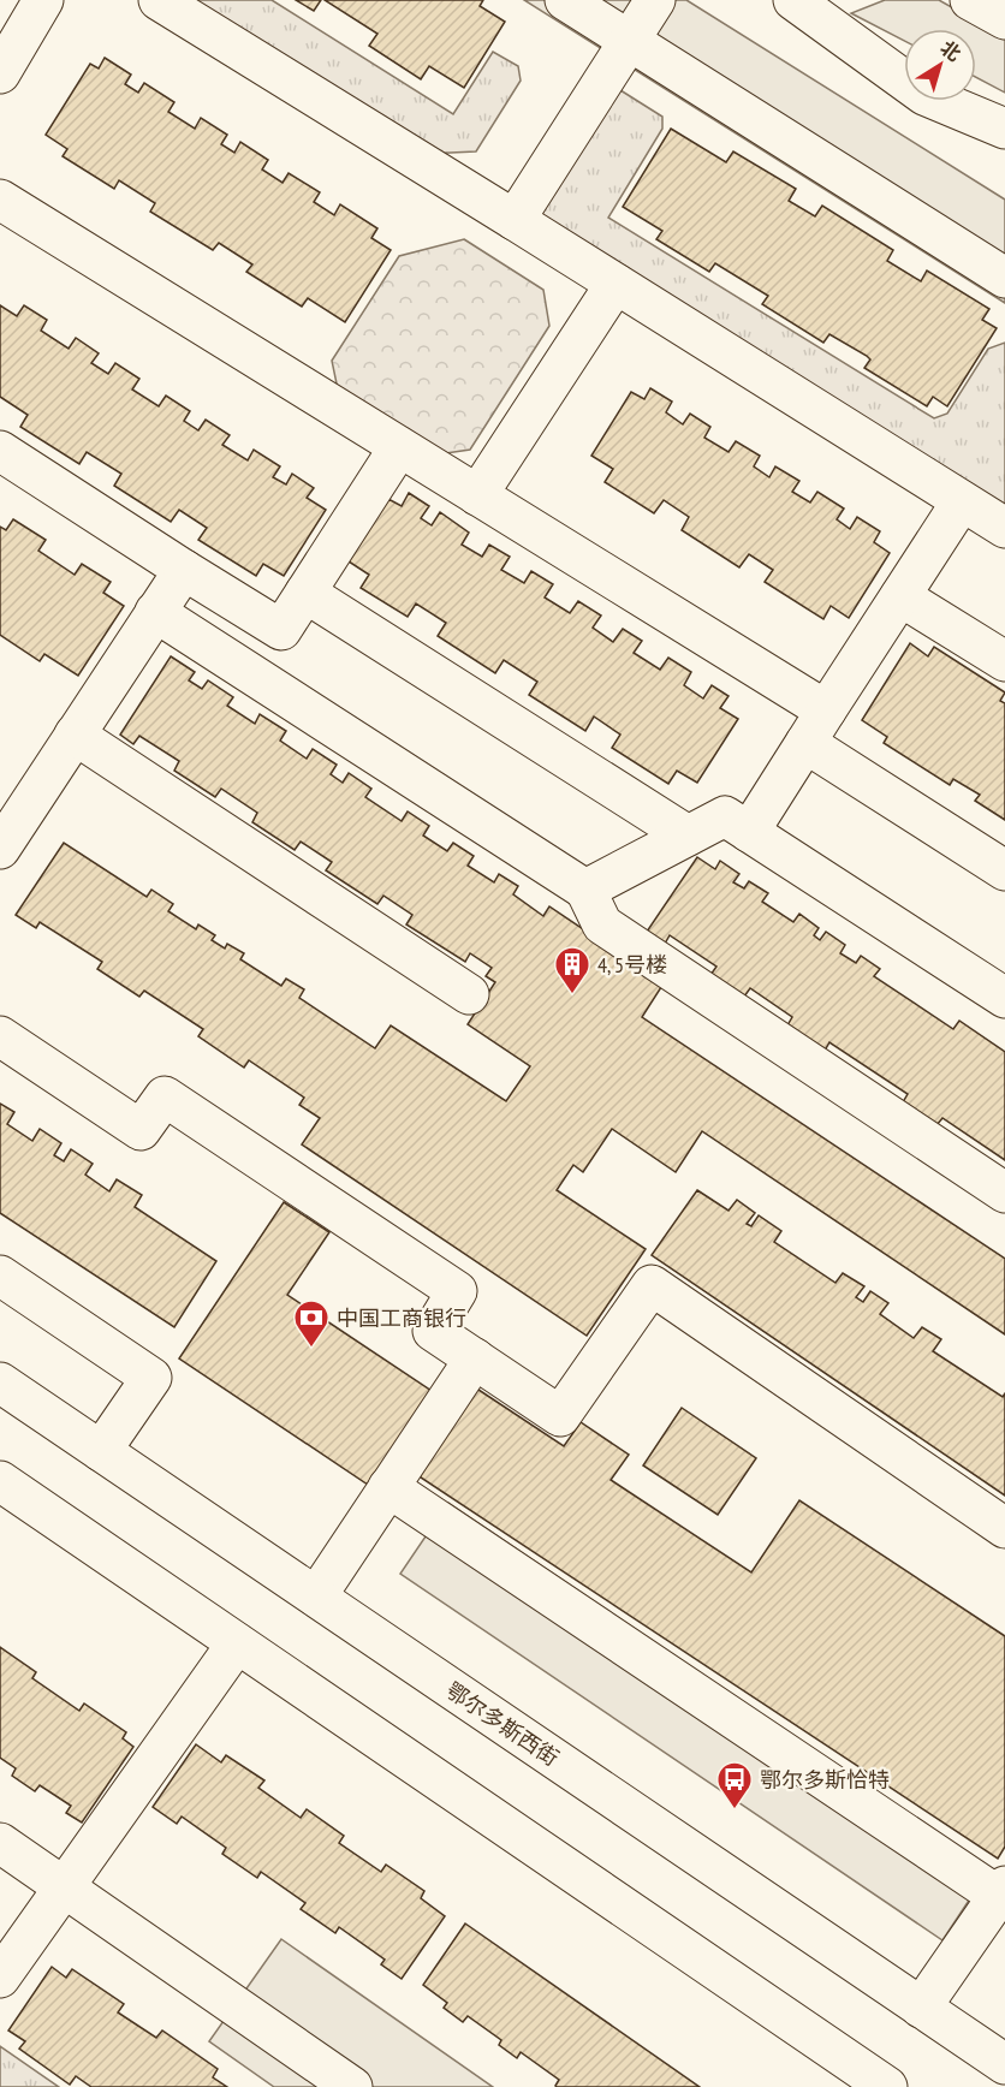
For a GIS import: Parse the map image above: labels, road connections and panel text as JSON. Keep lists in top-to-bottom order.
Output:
{
  "streets": {
    "main road": ["鄂尔多斯西街"]
  },
  "places": {
    "building": ["4, 5号楼"],
    "bank": ["中国工商银行"],
    "bus stop": ["鄂尔多斯恰特"]
  },
  "north": "top right"
}
